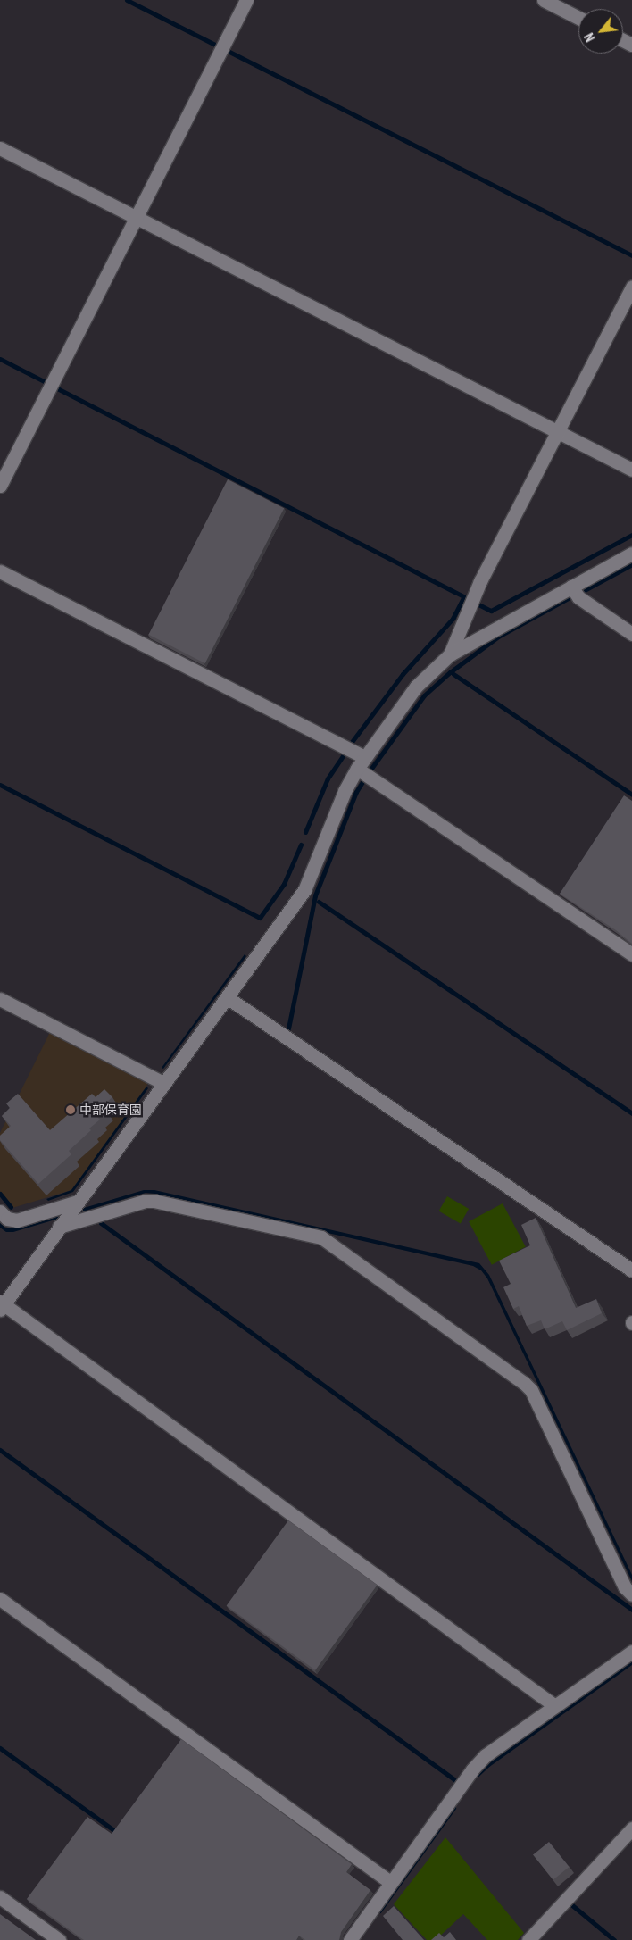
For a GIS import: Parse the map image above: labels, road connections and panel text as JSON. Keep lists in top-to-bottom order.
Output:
{
  "places": ["中部保育園"],
  "north": "bottom left"
}
